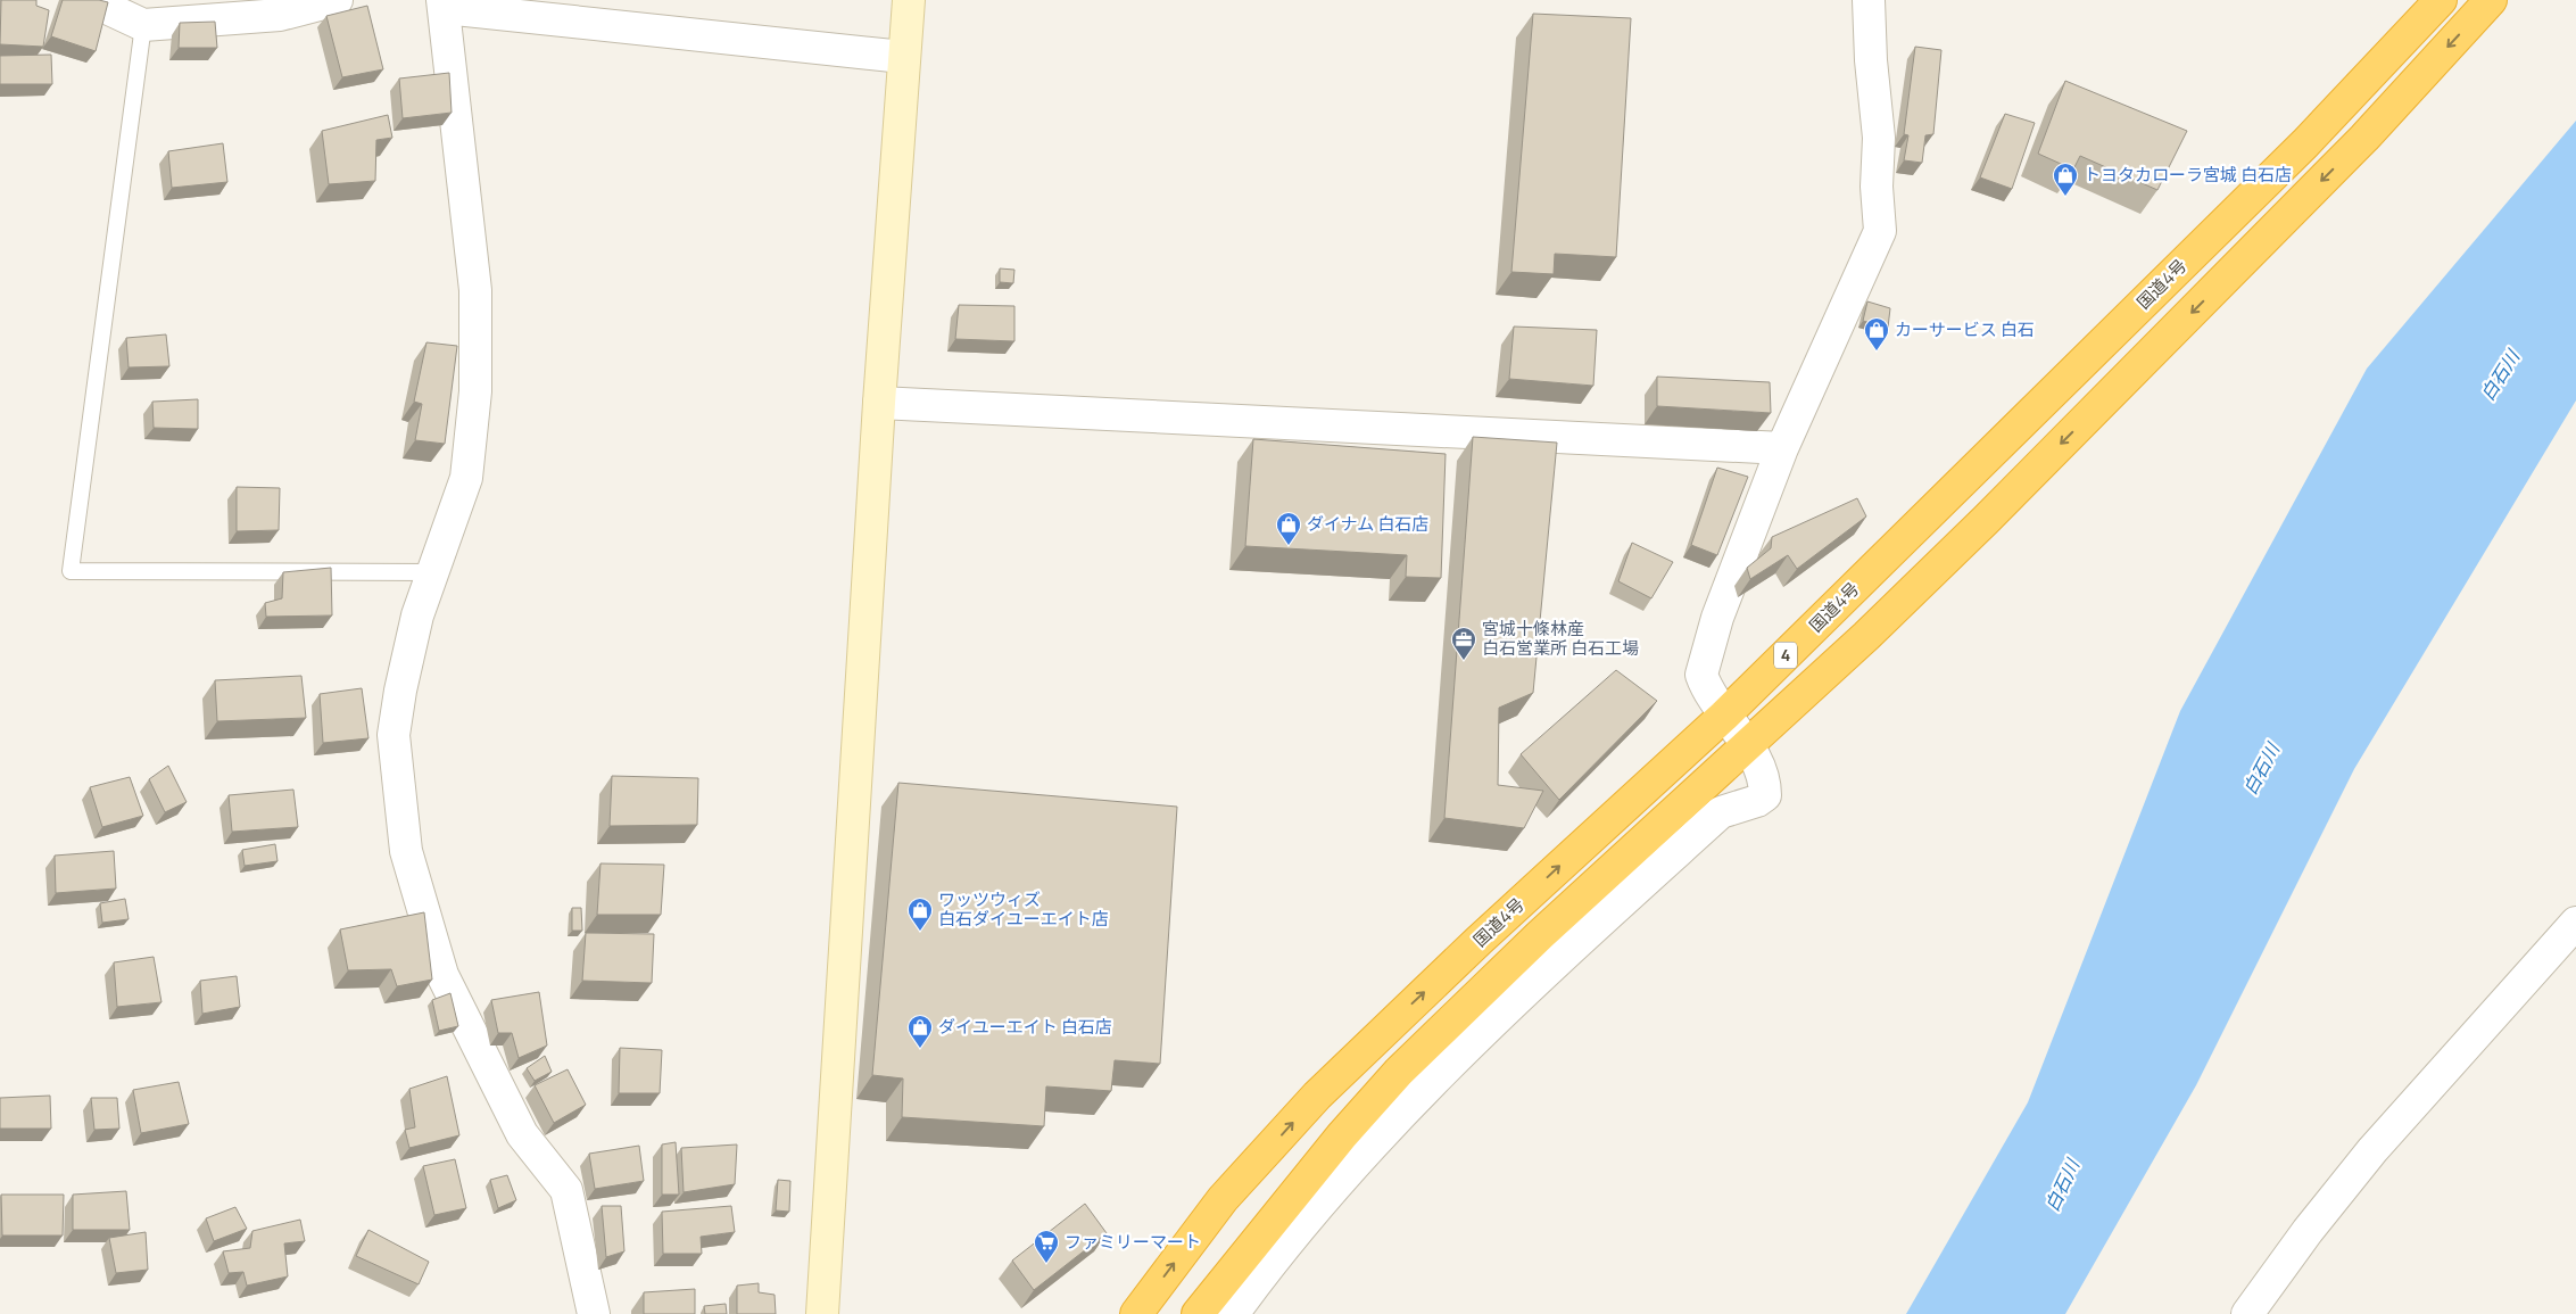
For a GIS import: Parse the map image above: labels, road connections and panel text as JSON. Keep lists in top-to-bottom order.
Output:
{
  "streets": {
    "highway": ["国道4号", "4"]
  },
  "water": ["白石川"],
  "places": {
    "shop": [
      "トヨタカローラ宮城 白石店",
      "カーサービス 白石",
      "ダイナム 白石店",
      "ワッツウィズ 白石ダイユーエイト店",
      "ダイユーエイト 白石店"
    ],
    "office": ["宮城十條林産 白石営業所 白石工場"],
    "supermarket": ["ファミリーマート"]
  }
}
